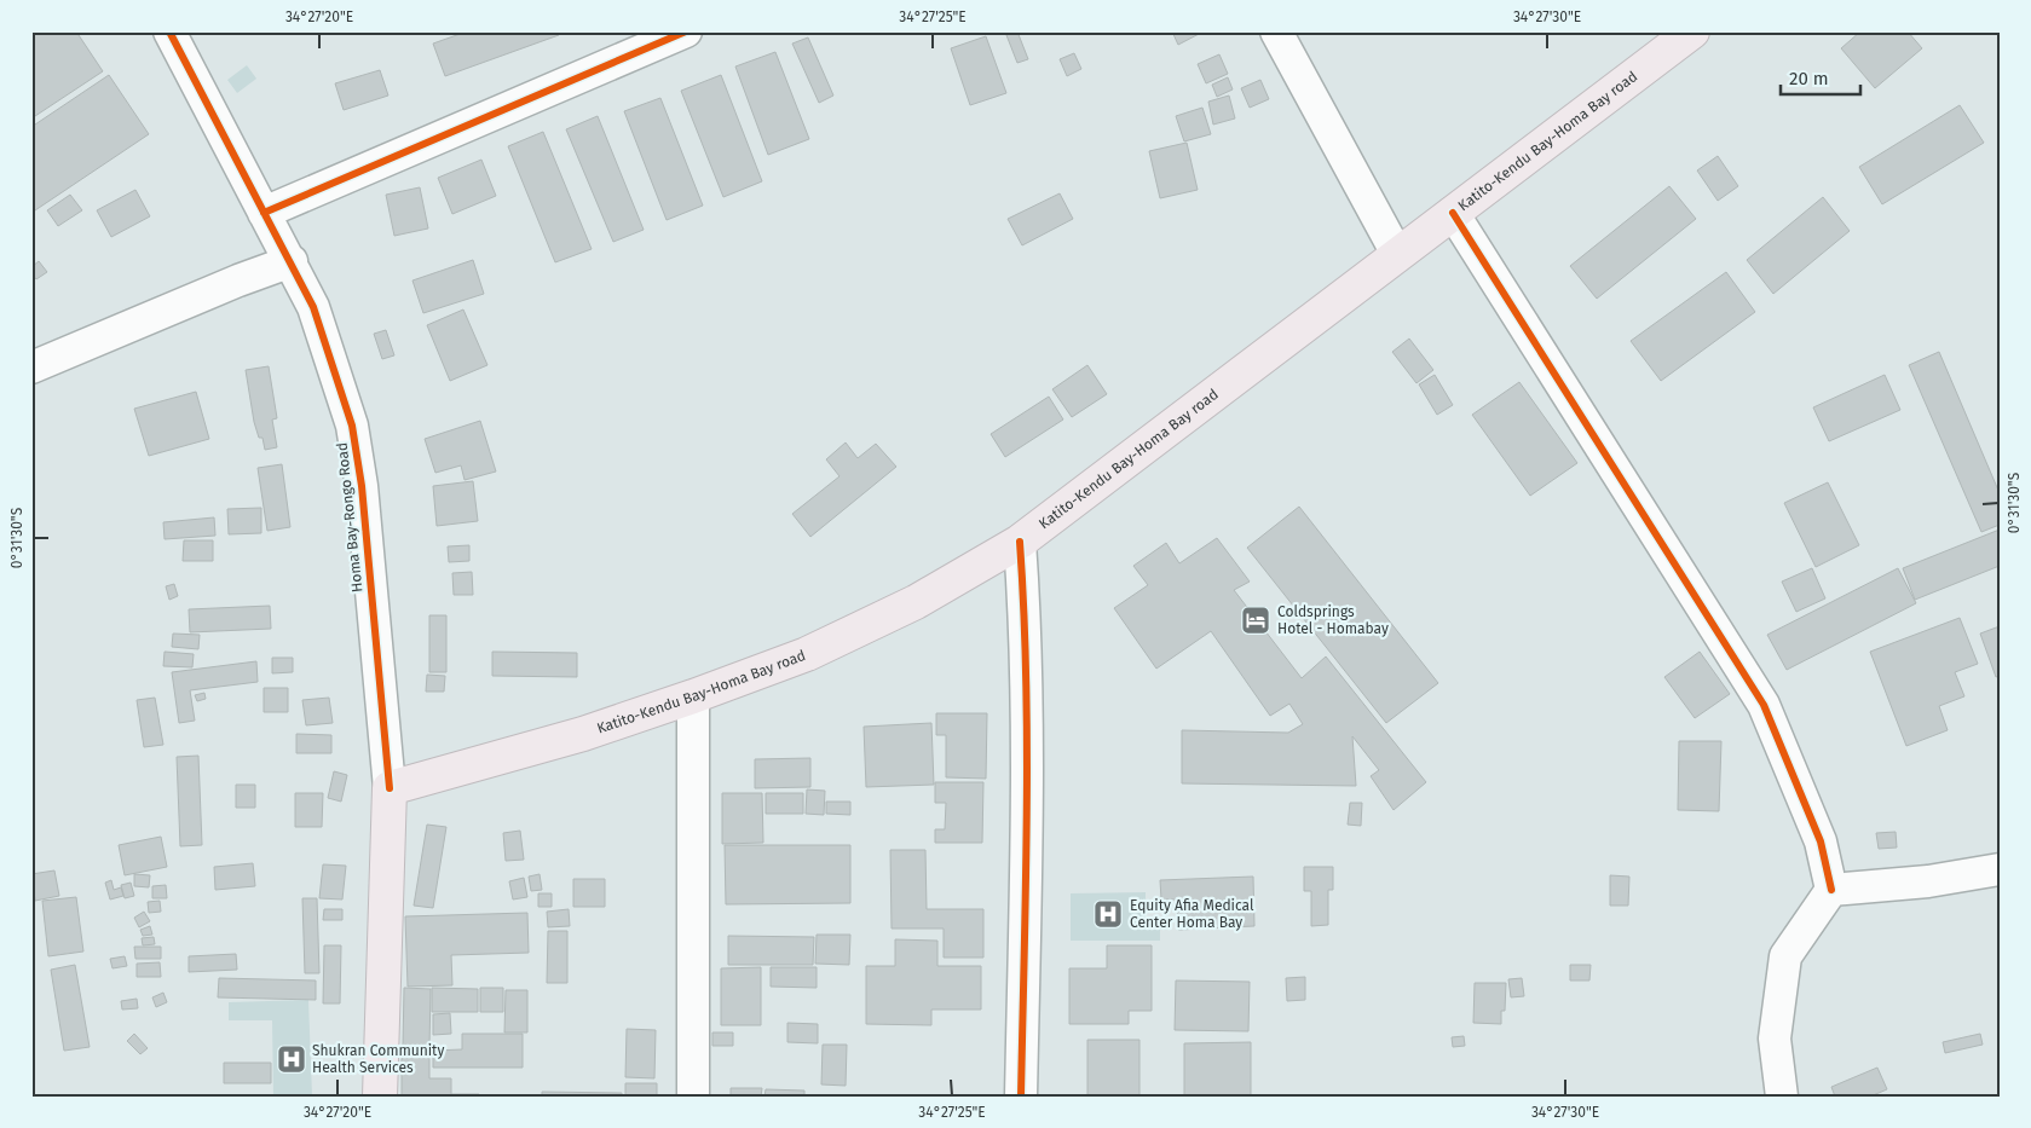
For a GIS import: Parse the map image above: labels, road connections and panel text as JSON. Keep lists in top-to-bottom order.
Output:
{
  "streets": {
    "highway": ["Katito-Kendu Bay-Homa Bay road"],
    "street": ["Homa Bay-Rongo Road"]
  },
  "crossings": [
    ["Katito-Kendu Bay-Homa Bay road", "Homa Bay-Rongo Road"]
  ],
  "places": {
    "hotel": ["Coldsprings Hotel - Homabay"],
    "hospital": ["Equity Afia Medical Center Homa Bay", "Shukran Community Health Services"]
  },
  "scale_bar": "20 m",
  "coordinates": [
    "34°27'20\"E",
    "34°27'25\"E",
    "34°27'30\"E",
    "0°31'30\"S"
  ]
}
